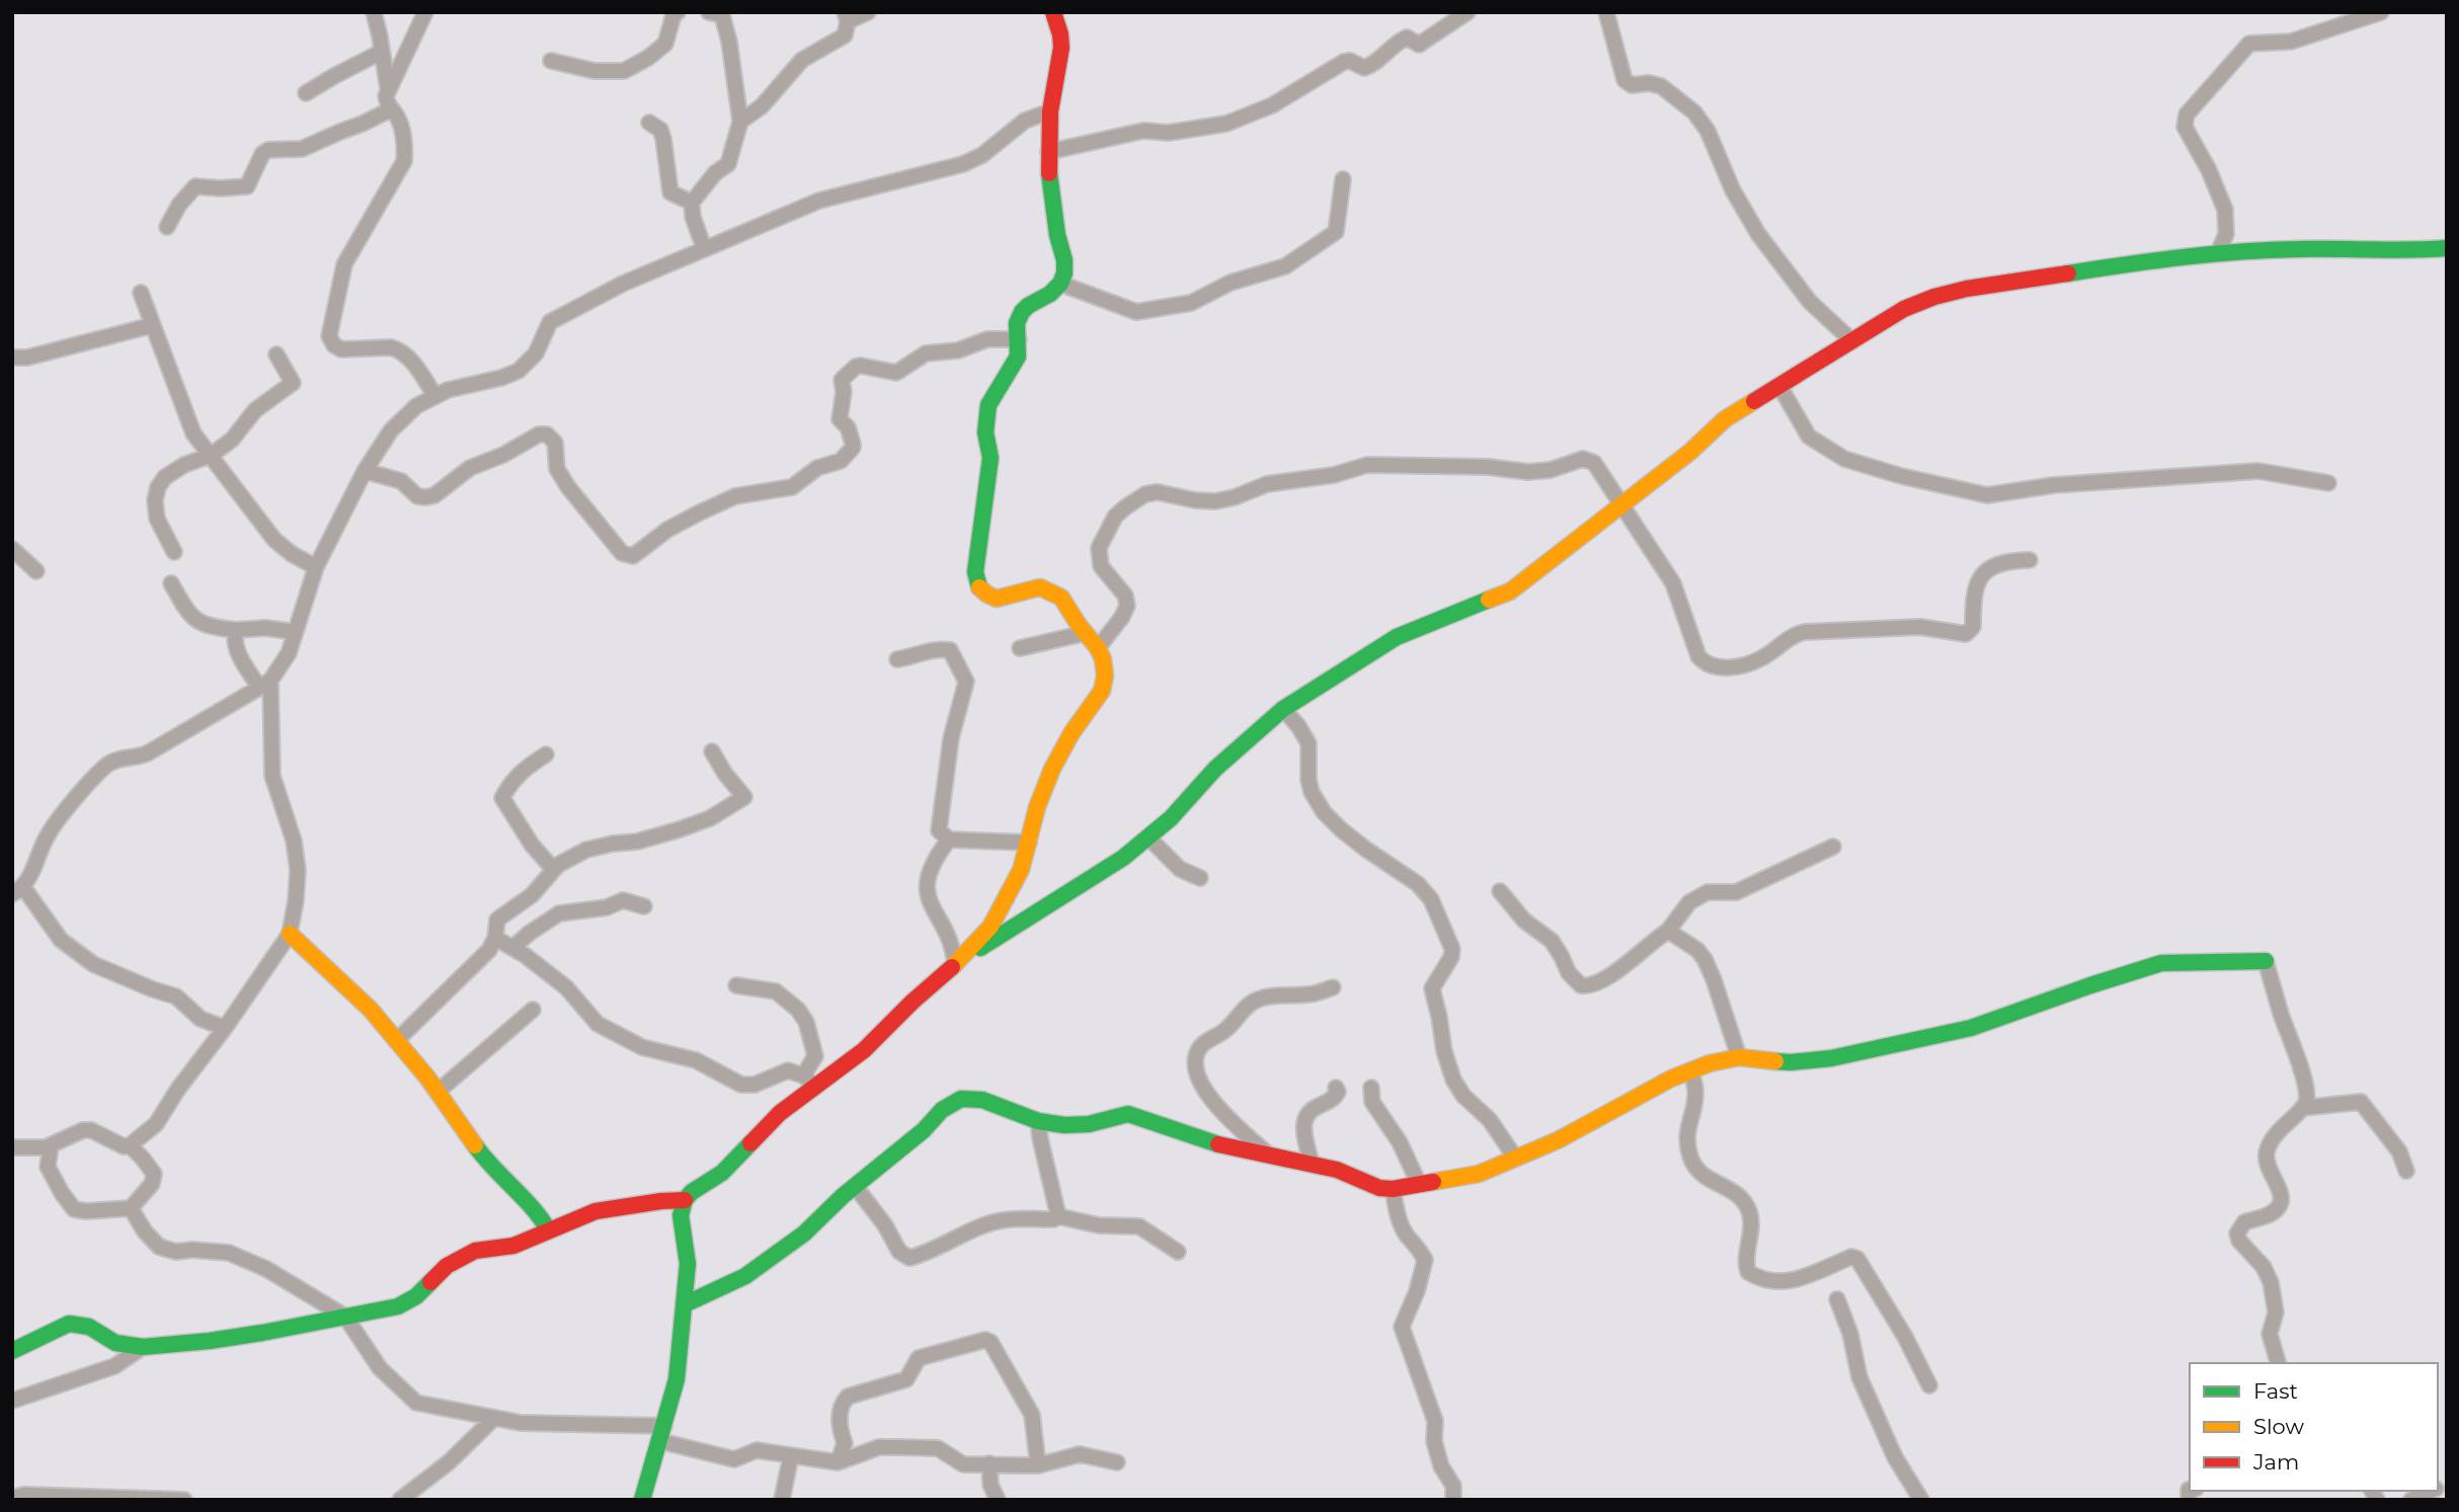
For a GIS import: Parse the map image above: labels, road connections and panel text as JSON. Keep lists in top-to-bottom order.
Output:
{
  "legend": ["Fast", "Slow", "Jam"]
}
